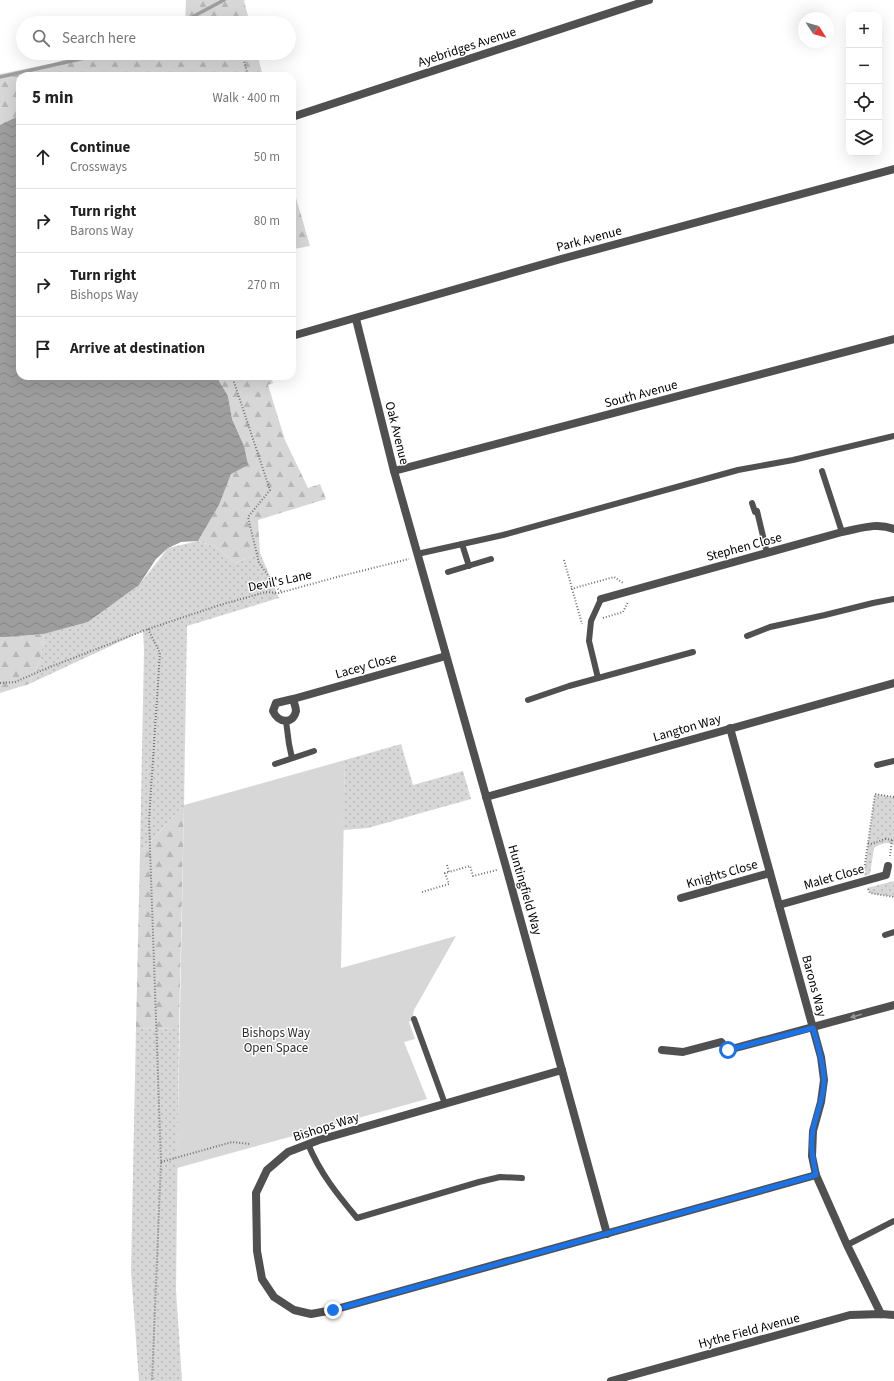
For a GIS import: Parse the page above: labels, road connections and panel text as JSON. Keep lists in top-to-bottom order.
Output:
{
  "streets": {
    "street": [
      "Ayebridges Avenue",
      "Park Avenue",
      "South Avenue",
      "Oak Avenue",
      "Stephen Close",
      "Lacey Close",
      "Langton Way",
      "Knights Close",
      "Malet Close",
      "Huntingfield Way",
      "Barons Way",
      "Bishops Way",
      "Hythe Field Avenue"
    ],
    "path": ["Devil's Lane"]
  },
  "crossings": [
    ["Park Avenue", "Oak Avenue"],
    ["South Avenue", "Oak Avenue"],
    ["Oak Avenue", "Devil's Lane"],
    ["Oak Avenue", "Huntingfield Way"],
    ["Devil's Lane", "Huntingfield Way"],
    ["Lacey Close", "Huntingfield Way"],
    ["Langton Way", "Huntingfield Way"],
    ["Langton Way", "Barons Way"],
    ["Knights Close", "Barons Way"],
    ["Malet Close", "Barons Way"],
    ["Huntingfield Way", "Bishops Way"],
    ["Barons Way", "Bishops Way"],
    ["Barons Way", "Hythe Field Avenue"]
  ],
  "parks": ["Bishops Way Open Space"],
  "north": "bottom right",
  "page": {
    "map_buttons": ["+", "−"],
    "search": "Search here",
    "heading": ["5 min", "Walk · 400 m"],
    "list": [
      ["Continue", "Crossways", "50 m"],
      ["Turn right", "Barons Way", "80 m"],
      ["Turn right", "Bishops Way", "270 m"],
      "Arrive at destination"
    ]
  }
}
